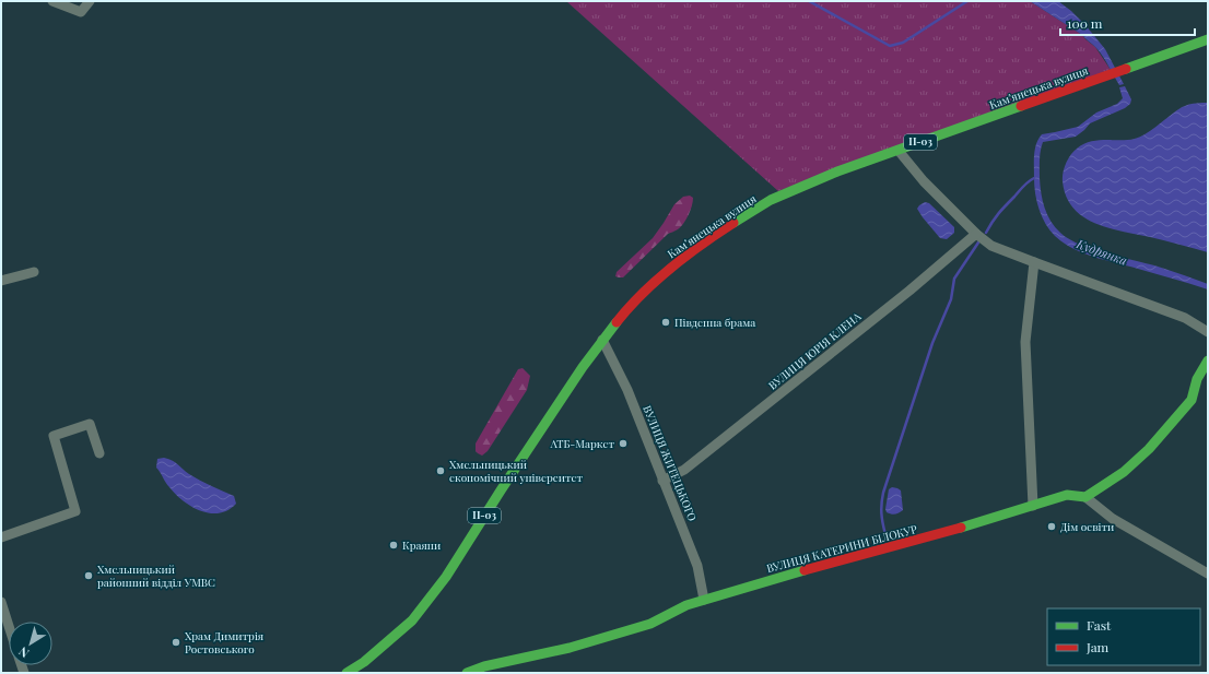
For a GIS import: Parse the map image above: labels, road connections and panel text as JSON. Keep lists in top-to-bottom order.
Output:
{
  "streets": {
    "main road": ["Камʼянецька вулиця", "Н-03", "ВУЛИЦЯ КАТЕРИНИ БІЛОКУР"],
    "street": ["ВУЛИЦЯ ЮРІЯ КЛЕНА", "ВУЛИЦЯ ЖИТЕЦЬКОГО"]
  },
  "crossings": [
    ["Камʼянецька вулиця", "ВУЛИЦЯ ЖИТЕЦЬКОГО"],
    ["ВУЛИЦЯ ЮРІЯ КЛЕНА", "ВУЛИЦЯ ЖИТЕЦЬКОГО"],
    ["ВУЛИЦЯ ЖИТЕЦЬКОГО", "ВУЛИЦЯ КАТЕРИНИ БІЛОКУР"]
  ],
  "water": ["Кудрянка"],
  "places": [
    "Південна брама",
    "АТБ-Маркет",
    "Хмельницький економічний університет",
    "Дім освіти",
    "Краяни",
    "Хмельницький районний відділ УМВС",
    "Храм Димитрія Ростовського"
  ],
  "legend": ["Fast", "Jam"],
  "scale_bar": "100 m",
  "north": "bottom left"
}
